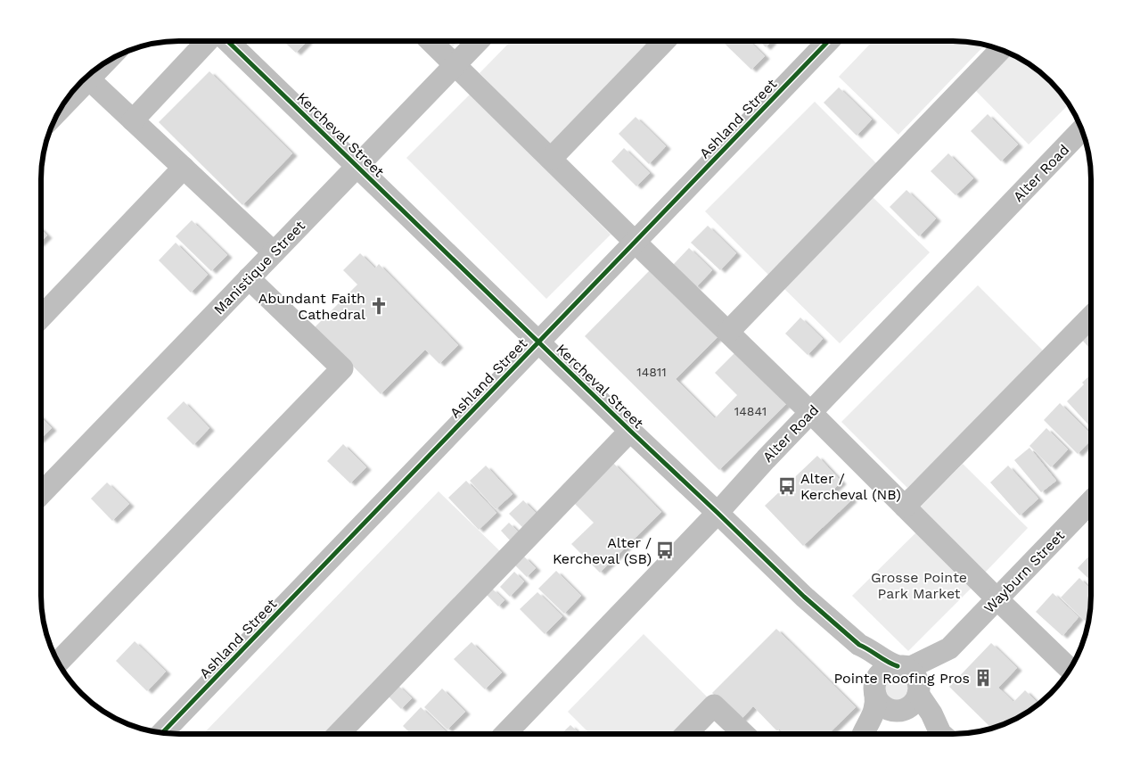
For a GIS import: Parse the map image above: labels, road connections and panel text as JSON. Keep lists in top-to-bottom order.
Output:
{
  "streets": {
    "street": [
      "Ashland Street",
      "Kercheval Street",
      "Alter Road",
      "Manistique Street",
      "Wayburn Street"
    ]
  },
  "crossings": [
    ["Ashland Street", "Kercheval Street"],
    ["Kercheval Street", "Alter Road"],
    ["Kercheval Street", "Manistique Street"],
    ["Kercheval Street", "Wayburn Street"]
  ],
  "parks": ["Grosse Pointe Park Market"],
  "places": {
    "church": ["Abundant Faith Cathedral"],
    "bus stop": ["Alter / Kercheval (NB)", "Alter / Kercheval (SB)"],
    "building": ["Pointe Roofing Pros"]
  },
  "house_numbers": ["14811", "14841"]
}
